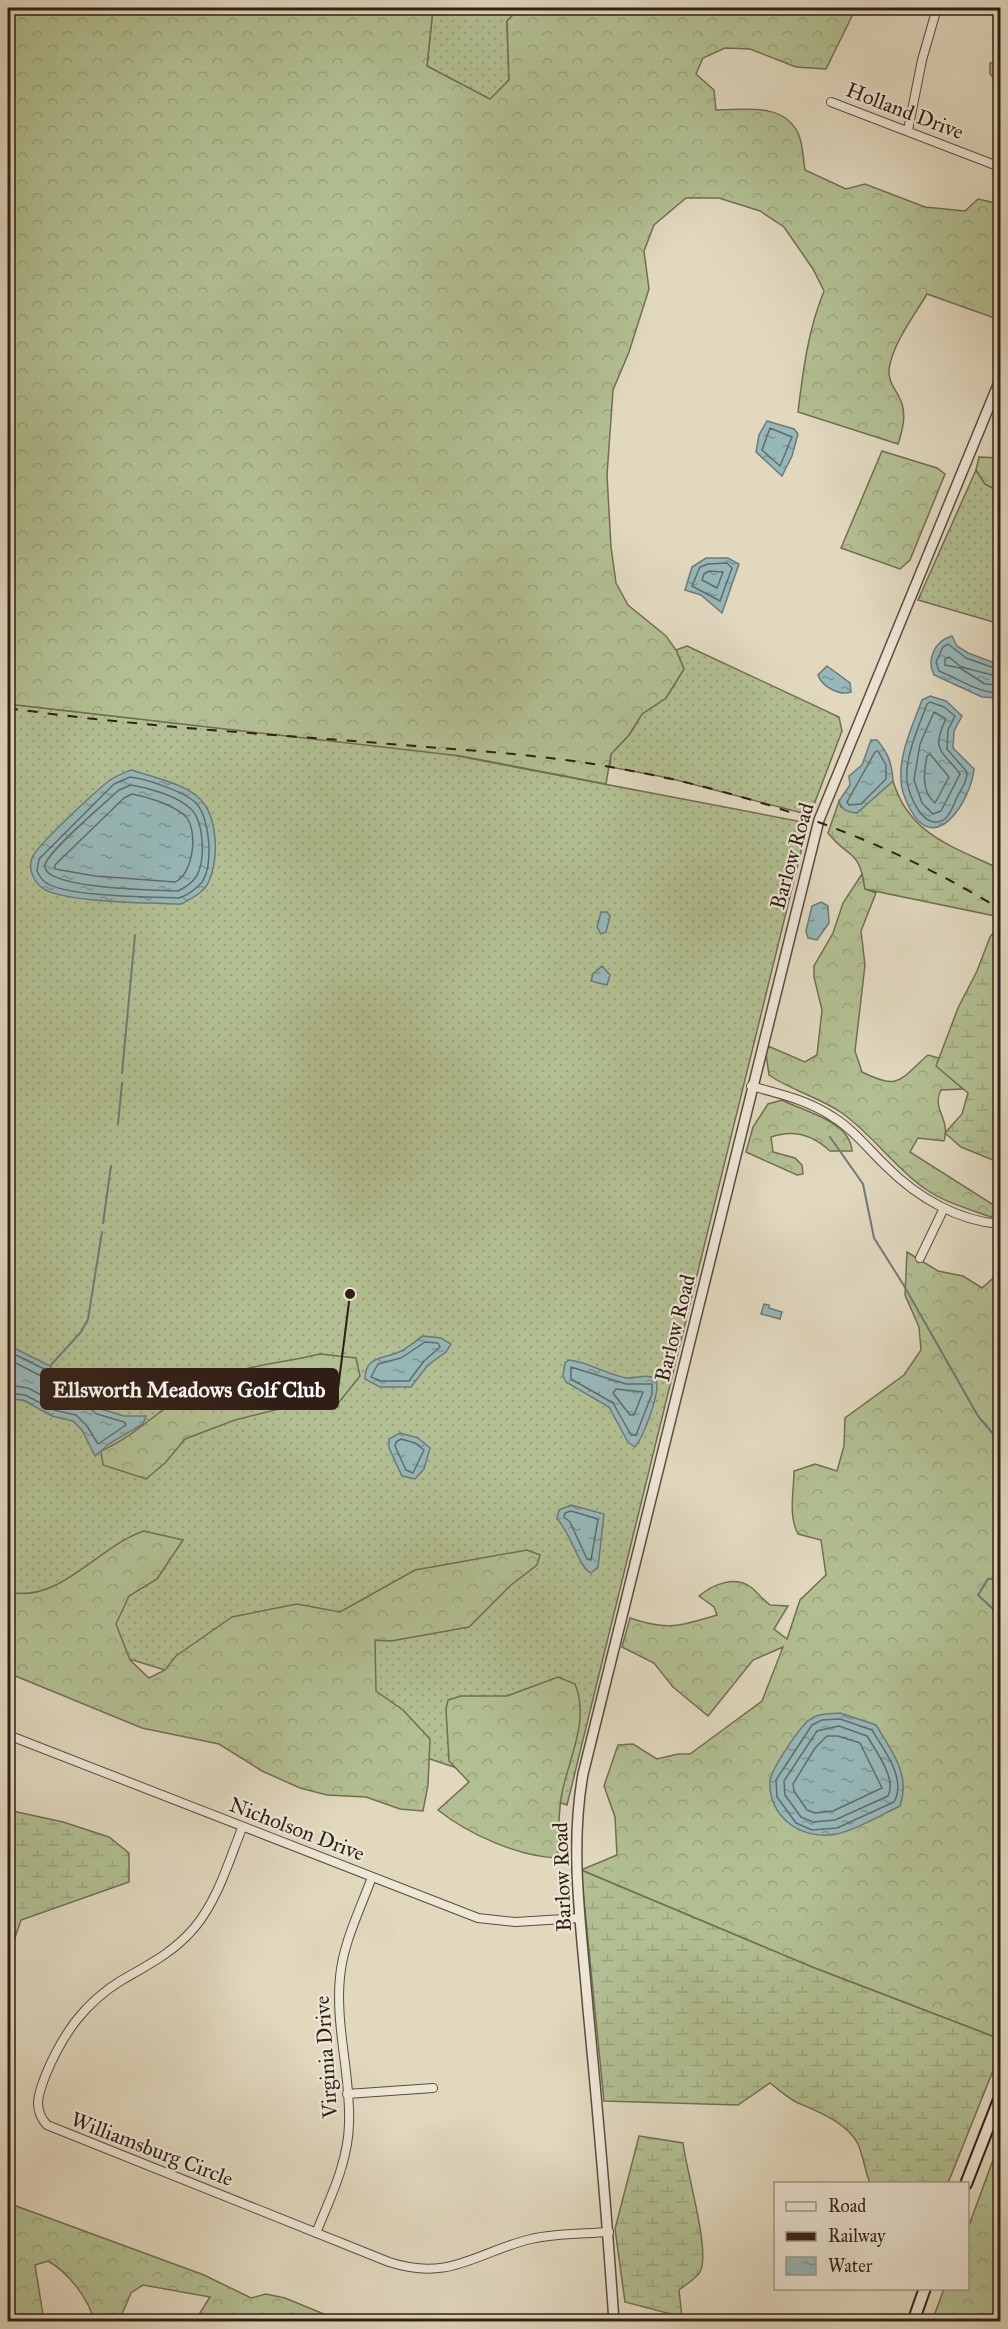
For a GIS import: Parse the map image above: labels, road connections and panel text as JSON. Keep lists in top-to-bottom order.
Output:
{
  "streets": {
    "street": [
      "Holland Drive",
      "Barlow Road",
      "Nicholson Drive",
      "Virginia Drive",
      "Williamsburg Circle"
    ]
  },
  "crossings": [
    ["Barlow Road", "Nicholson Drive"],
    ["Barlow Road", "Williamsburg Circle"],
    ["Nicholson Drive", "Virginia Drive"],
    ["Nicholson Drive", "Williamsburg Circle"],
    ["Virginia Drive", "Williamsburg Circle"]
  ],
  "places": ["Ellsworth Meadows Golf Club"],
  "legend": ["Road", "Railway", "Water"]
}
